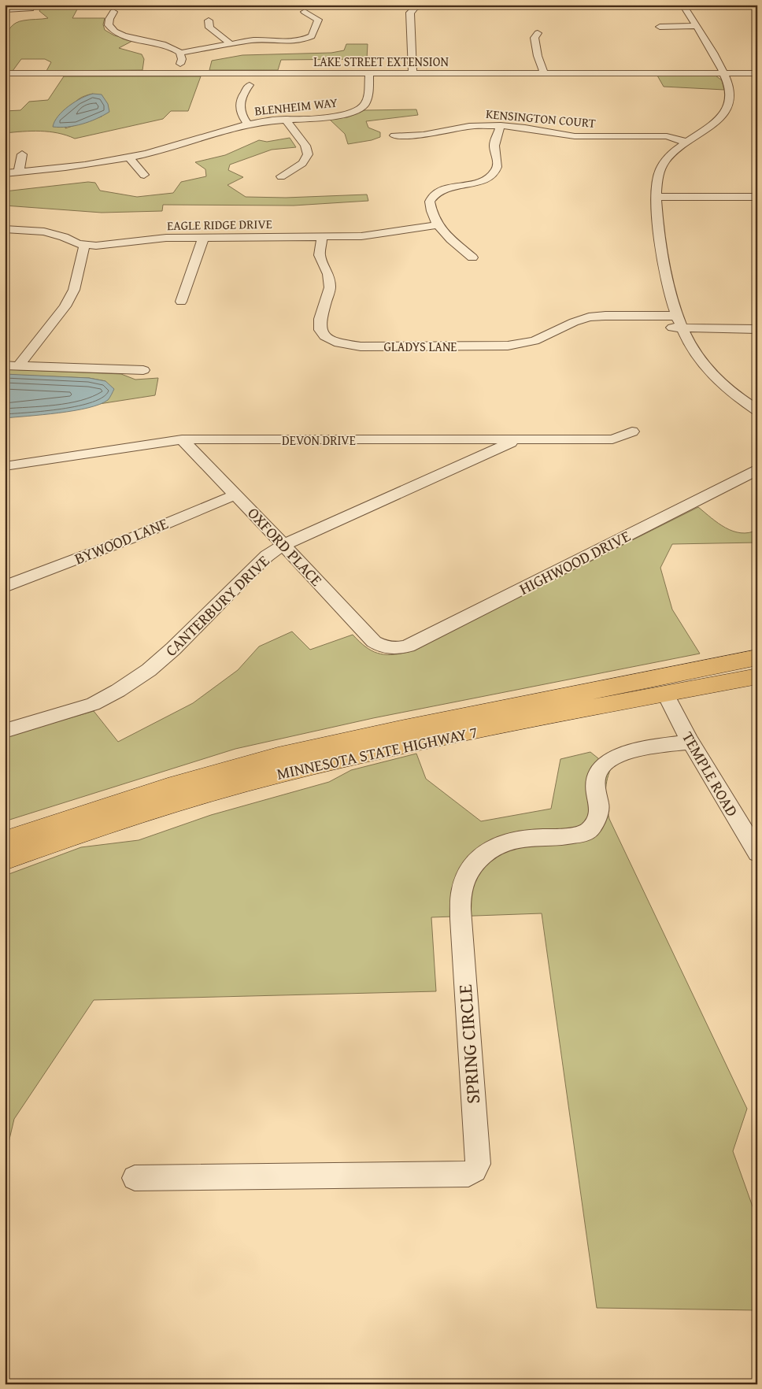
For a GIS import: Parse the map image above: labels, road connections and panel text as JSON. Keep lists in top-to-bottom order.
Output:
{
  "streets": {
    "main road": ["MINNESOTA STATE HIGHWAY 7"],
    "street": [
      "LAKE STREET EXTENSION",
      "BLENHEIM WAY",
      "KENSINGTON COURT",
      "EAGLE RIDGE DRIVE",
      "GLADYS LANE",
      "DEVON DRIVE",
      "BYWOOD LANE",
      "OXFORD PLACE",
      "HIGHWOOD DRIVE",
      "CANTERBURY DRIVE",
      "TEMPLE ROAD",
      "SPRING CIRCLE"
    ]
  },
  "crossings": [
    ["LAKE STREET EXTENSION", "BLENHEIM WAY"],
    ["EAGLE RIDGE DRIVE", "GLADYS LANE"],
    ["DEVON DRIVE", "OXFORD PLACE"],
    ["DEVON DRIVE", "CANTERBURY DRIVE"],
    ["BYWOOD LANE", "OXFORD PLACE"],
    ["OXFORD PLACE", "HIGHWOOD DRIVE"],
    ["OXFORD PLACE", "CANTERBURY DRIVE"],
    ["MINNESOTA STATE HIGHWAY 7", "TEMPLE ROAD"],
    ["TEMPLE ROAD", "SPRING CIRCLE"]
  ]
}
